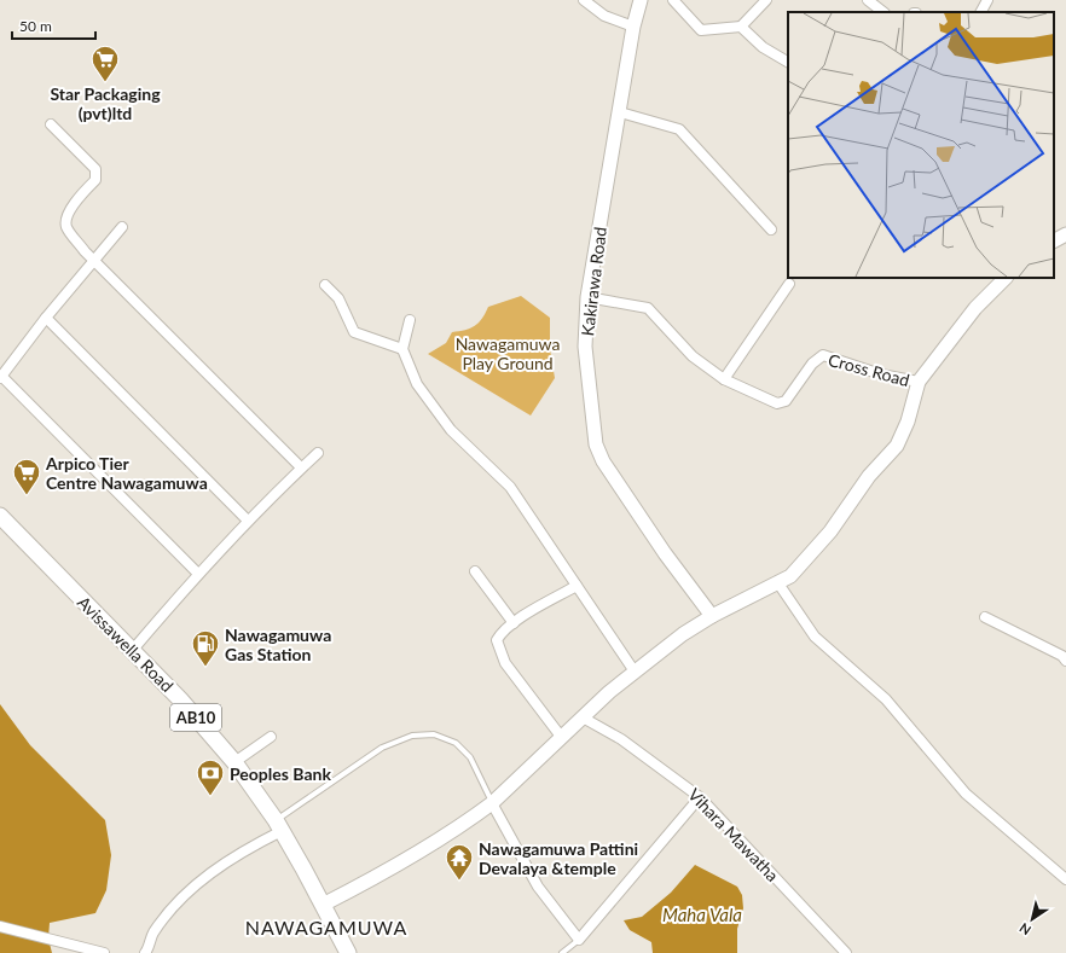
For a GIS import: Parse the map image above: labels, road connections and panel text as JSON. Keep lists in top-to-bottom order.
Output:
{
  "streets": {
    "main road": ["Avissawella Road", "AB10"],
    "street": ["Kakirawa Road", "Cross Road", "Vihara Mawatha"]
  },
  "crossings": [
    ["Kakirawa Road", "Cross Road"]
  ],
  "districts": ["NAWAGAMUWA"],
  "water": ["Maha Vala"],
  "parks": ["Nawagamuwa Play Ground"],
  "places": {
    "supermarket": ["Star Packaging (pvt)ltd", "Arpico Tier Centre Nawagamuwa"],
    "fuel station": ["Nawagamuwa Gas Station"],
    "bank": ["Peoples Bank"],
    "temple": ["Nawagamuwa Pattini Devalaya &temple"]
  },
  "scale_bar": "50 m",
  "north": "bottom left"
}
